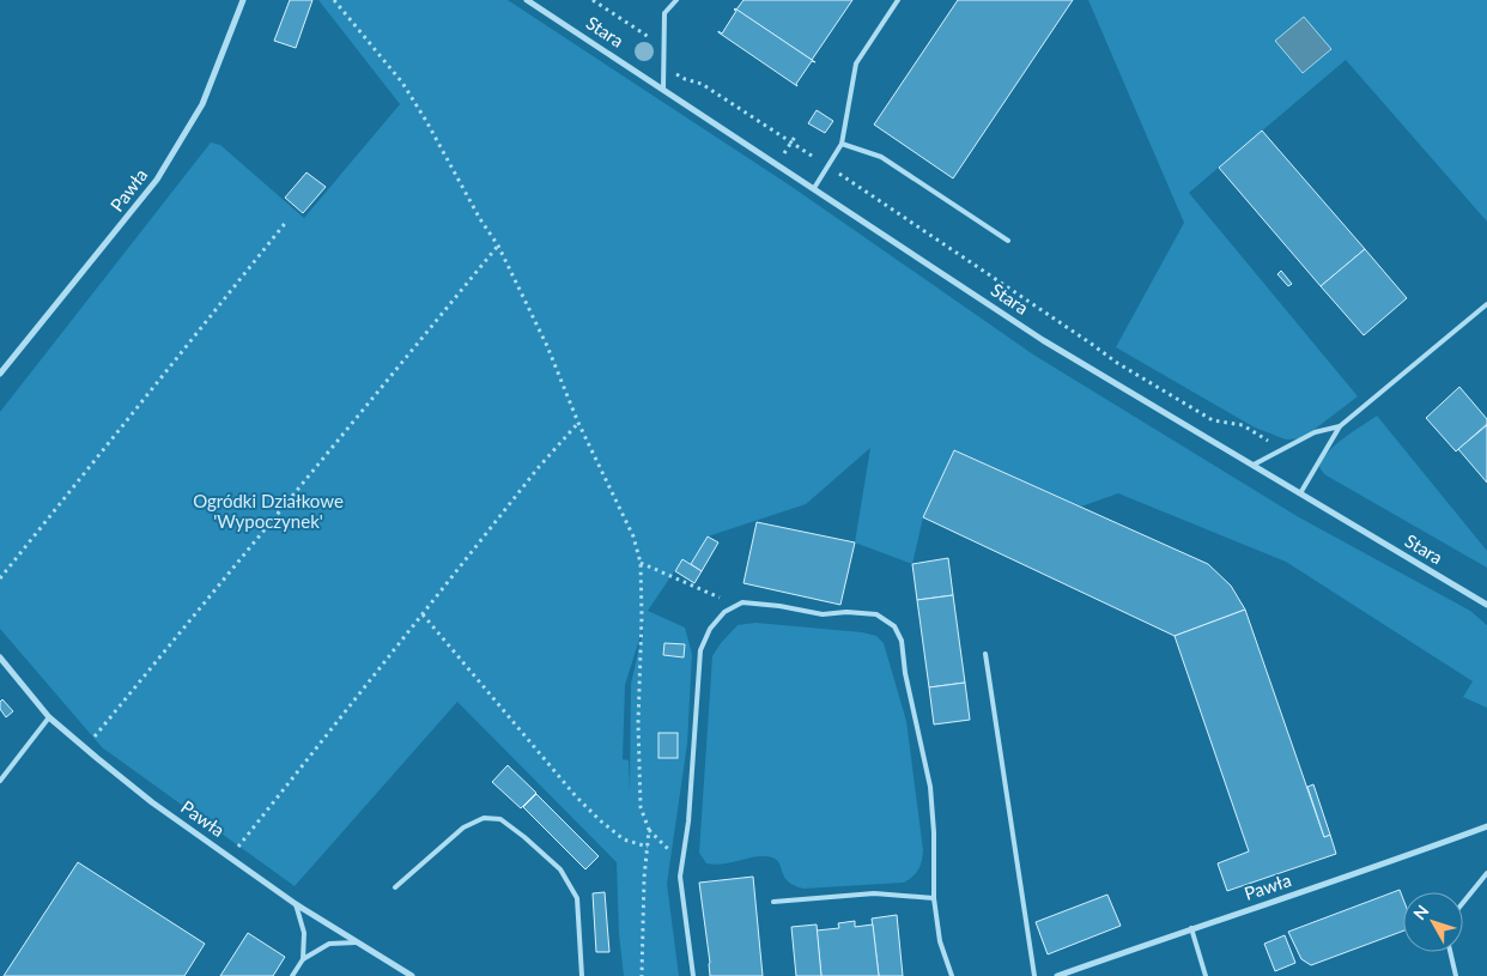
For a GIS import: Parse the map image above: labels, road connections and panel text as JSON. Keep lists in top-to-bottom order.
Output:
{
  "streets": {
    "street": ["Stara", "Pawła"]
  },
  "parks": ["Ogródki Działkowe 'Wypoczynek'"],
  "north": "top left"
}
